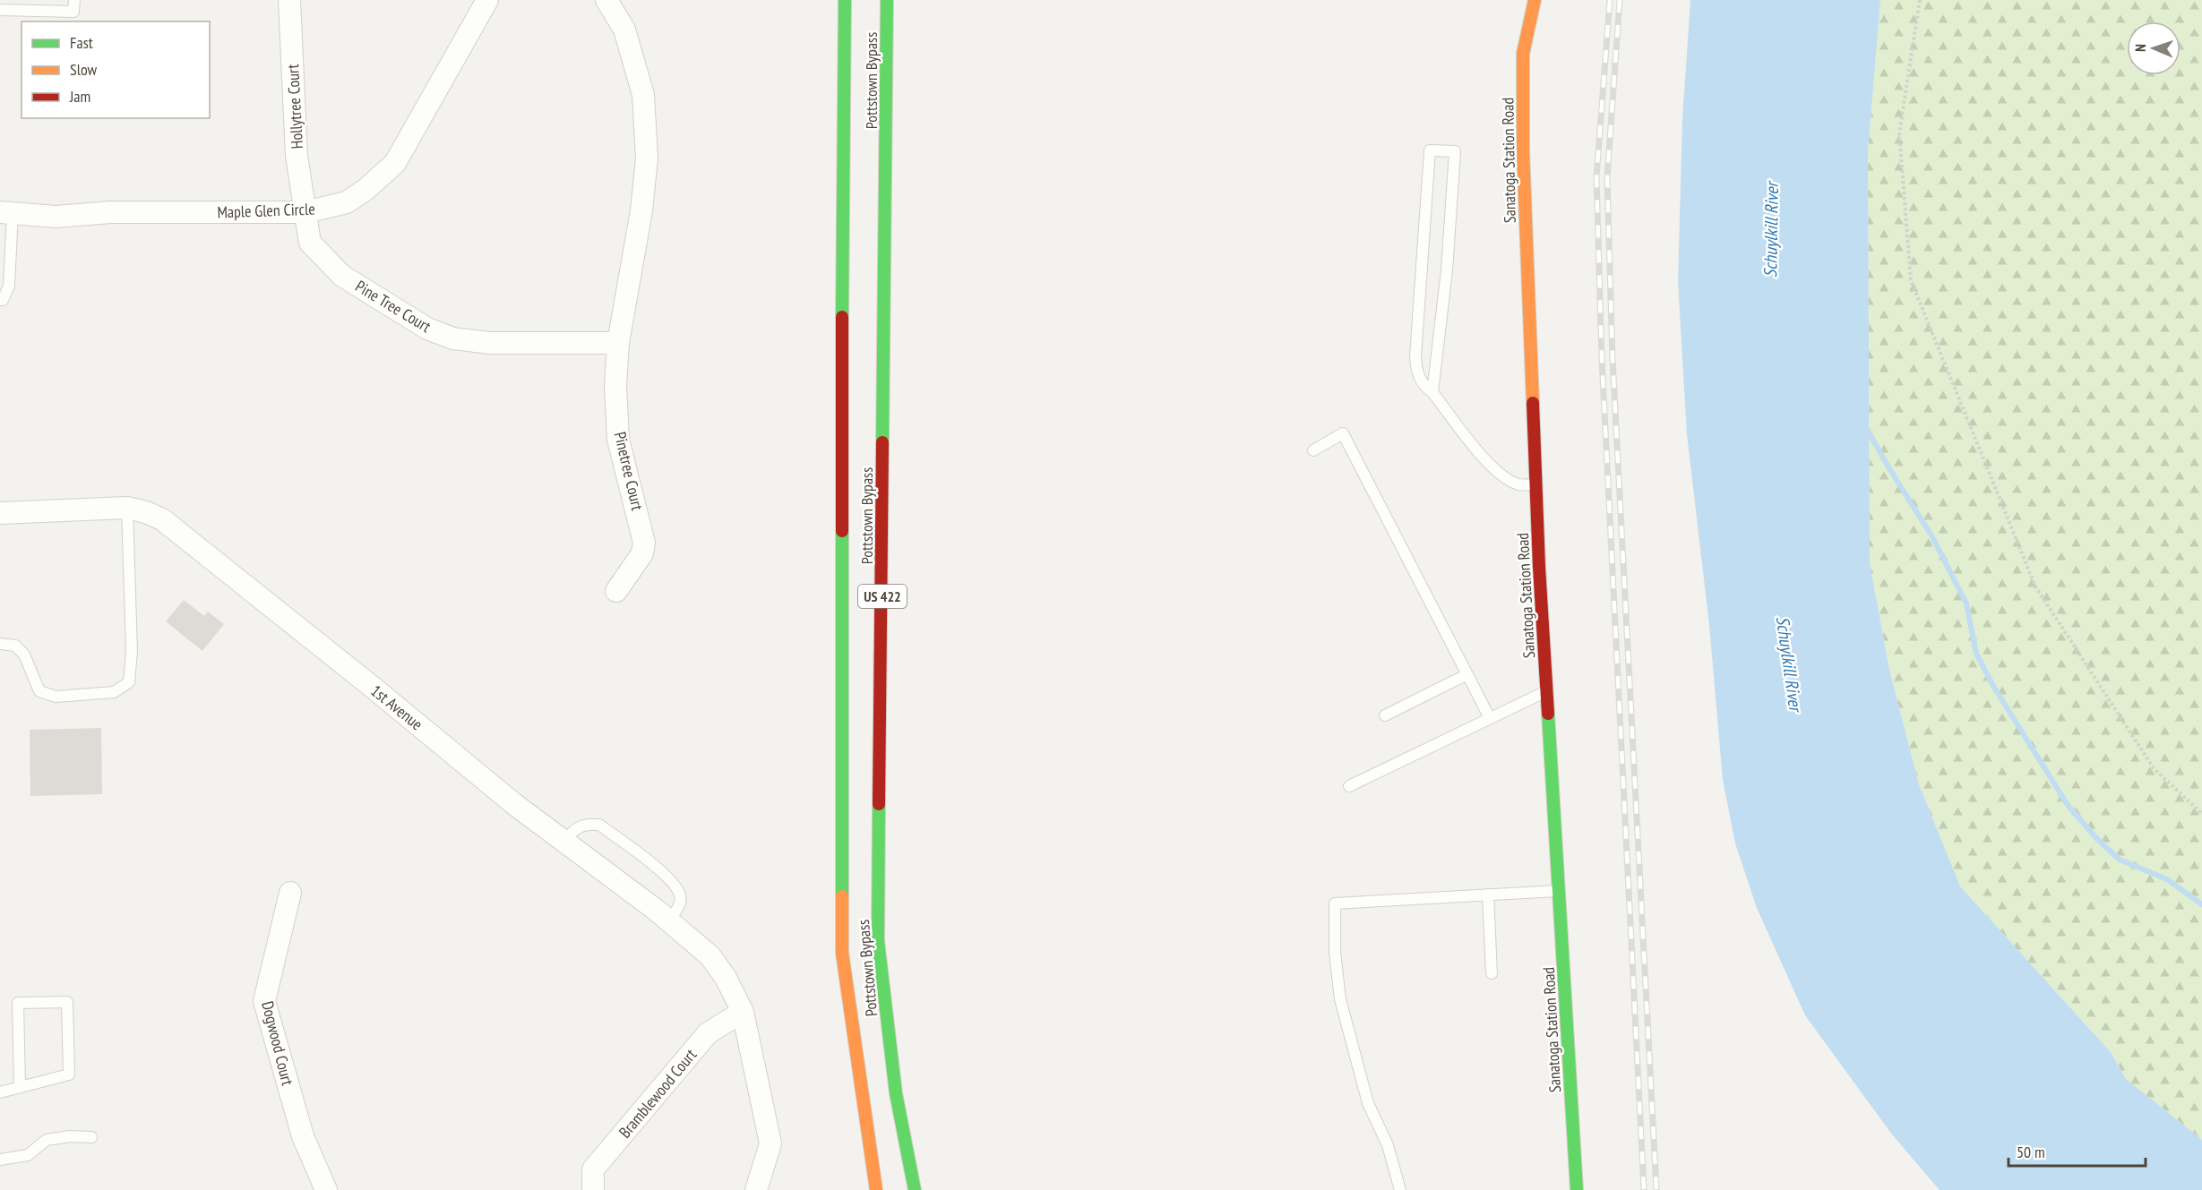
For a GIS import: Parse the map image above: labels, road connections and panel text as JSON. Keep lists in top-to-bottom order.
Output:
{
  "streets": {
    "main road": ["Pottstown Bypass", "Sanatoga Station Road", "US 422"],
    "street": [
      "Hollytree Court",
      "Maple Glen Circle",
      "Pine Tree Court",
      "Pinetree Court",
      "1st Avenue",
      "Dogwood Court",
      "Bramblewood Court"
    ]
  },
  "crossings": [
    ["Hollytree Court", "Maple Glen Circle"],
    ["Hollytree Court", "Pine Tree Court"],
    ["Maple Glen Circle", "Pine Tree Court"],
    ["Pine Tree Court", "Pinetree Court"],
    ["1st Avenue", "Bramblewood Court"]
  ],
  "water": ["Schuylkill River"],
  "legend": ["Fast", "Slow", "Jam"],
  "scale_bar": "50 m",
  "north": "left"
}
